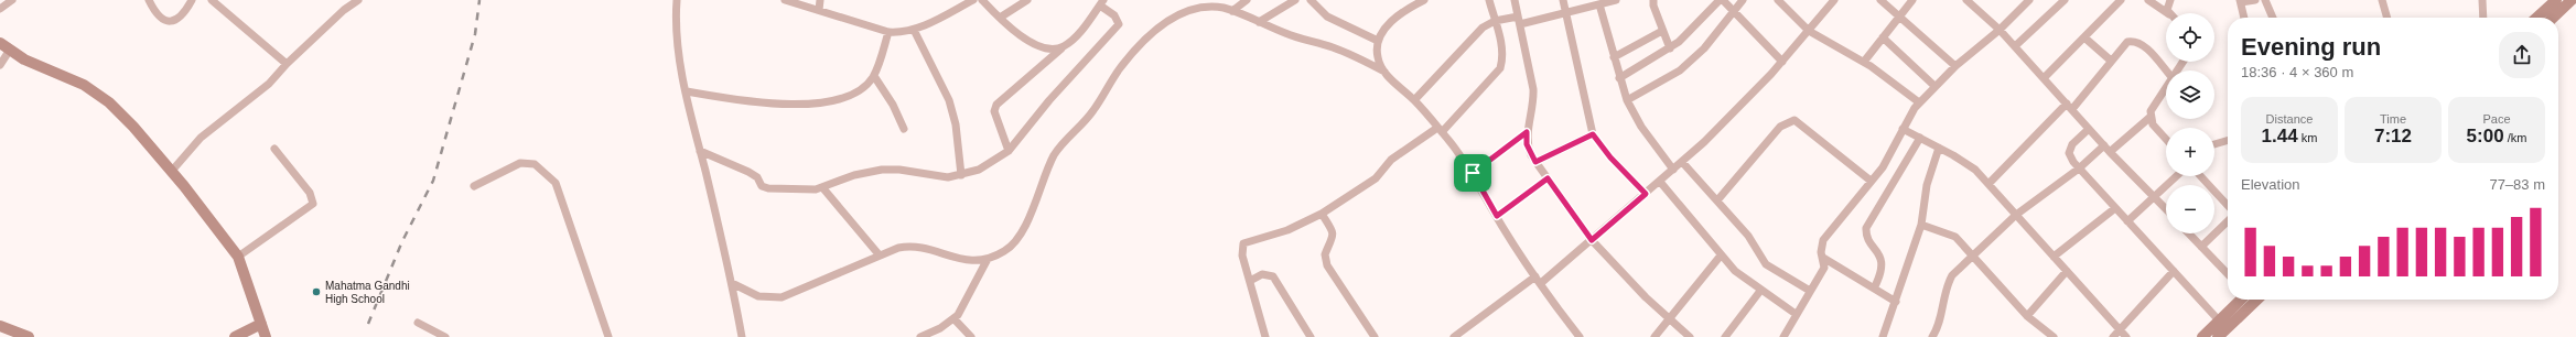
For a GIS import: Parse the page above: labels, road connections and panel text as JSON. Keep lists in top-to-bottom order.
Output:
{
  "places": ["Mahatma Gandhi High School"],
  "page": {
    "map_buttons": ["+", "−"],
    "heading": ["Evening run", "18:36 · 4 × 360 m"],
    "stats": [
      ["Distance", "1.44 km"],
      ["Time", "7:12"],
      ["Pace", "5:00 /km"]
    ],
    "chart": ["Elevation", "77–83 m"]
  }
}
